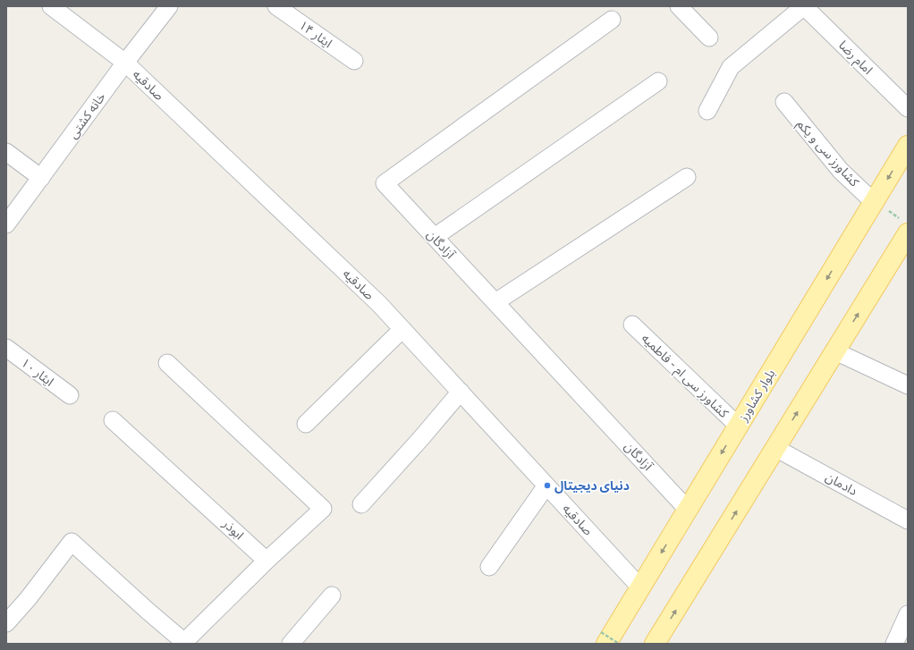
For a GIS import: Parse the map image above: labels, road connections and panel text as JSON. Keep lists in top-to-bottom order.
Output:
{
  "streets": {
    "main road": ["بلوار کشاورز"],
    "street": [
      "ایثار ۱۴",
      "امام رضا",
      "صادقیه",
      "خانه کشتی",
      "كشاورز سی و يكم",
      "آزادگان",
      "ایثار ۱۰",
      "کشاورز سی ام - فاطمیه",
      "دادمان",
      "ابوذر"
    ]
  },
  "crossings": [
    ["صادقیه", "خانه کشتی"],
    ["صادقیه", "بلوار کشاورز"],
    ["كشاورز سی و يكم", "بلوار کشاورز"],
    ["آزادگان", "بلوار کشاورز"],
    ["کشاورز سی ام - فاطمیه", "بلوار کشاورز"]
  ],
  "places": ["دنیای دیجیتال"]
}
